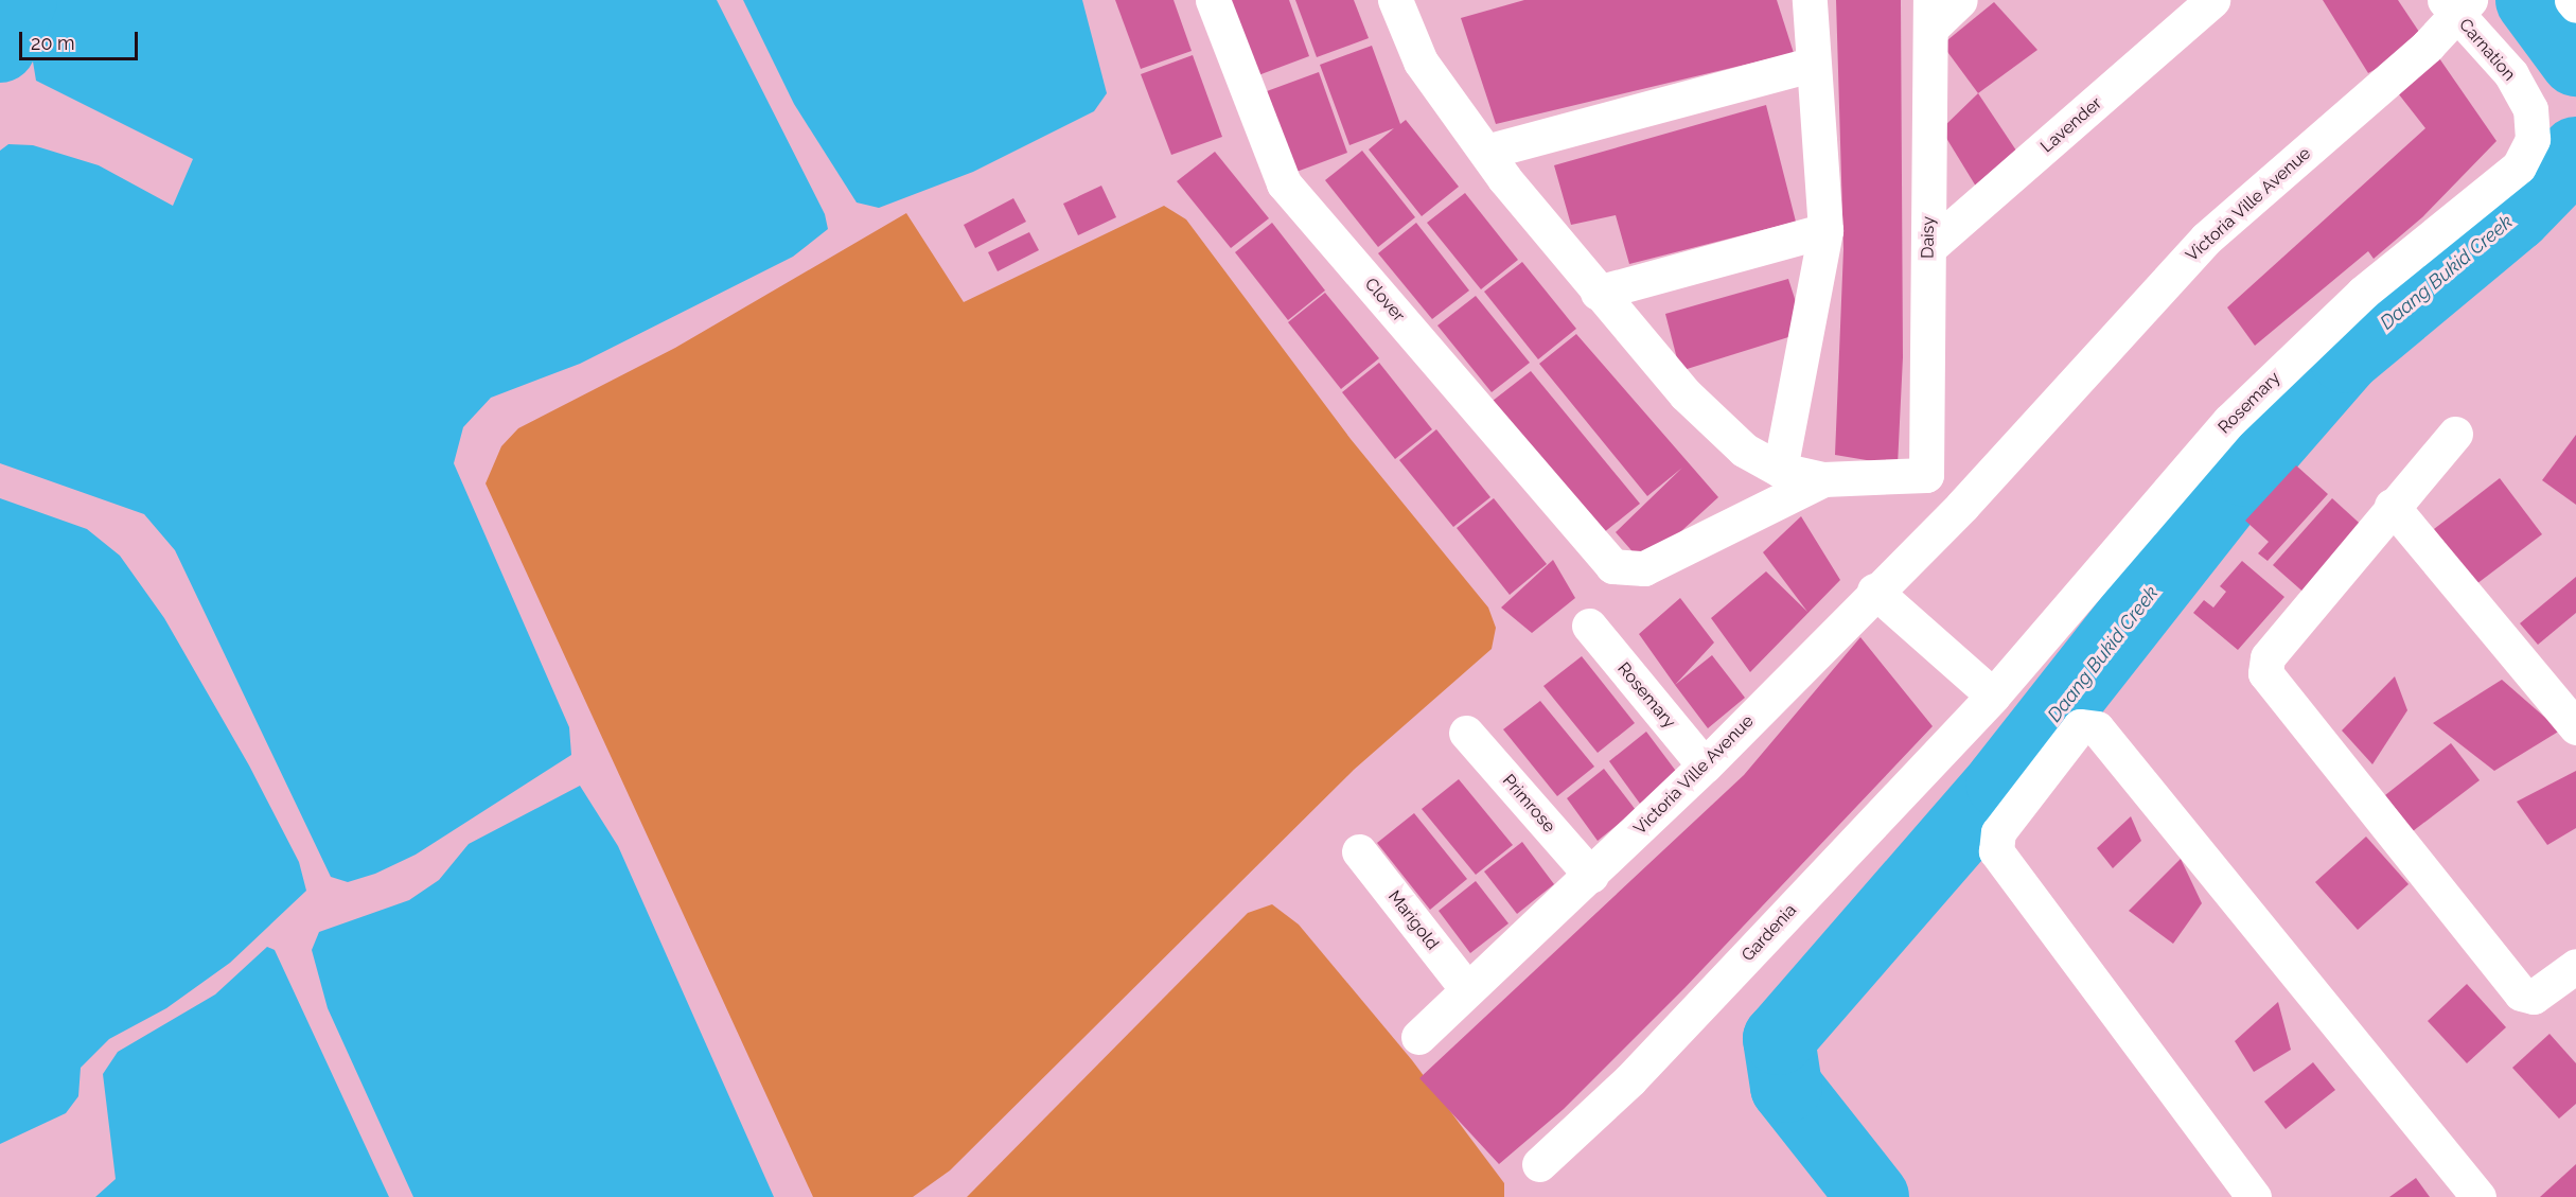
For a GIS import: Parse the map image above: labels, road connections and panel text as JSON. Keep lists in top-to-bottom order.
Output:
{
  "streets": {
    "street": [
      "Carnation",
      "Lavender",
      "Victoria Ville Avenue",
      "Daisy",
      "Clover",
      "Rosemary",
      "Primrose",
      "Marigold",
      "Gardenia"
    ]
  },
  "crossings": [
    ["Carnation", "Victoria Ville Avenue"],
    ["Carnation", "Rosemary"],
    ["Lavender", "Daisy"],
    ["Victoria Ville Avenue", "Rosemary"],
    ["Victoria Ville Avenue", "Primrose"],
    ["Victoria Ville Avenue", "Marigold"],
    ["Rosemary", "Gardenia"]
  ],
  "water": ["Daang Bukid Creek"],
  "scale_bar": "20 m"
}
